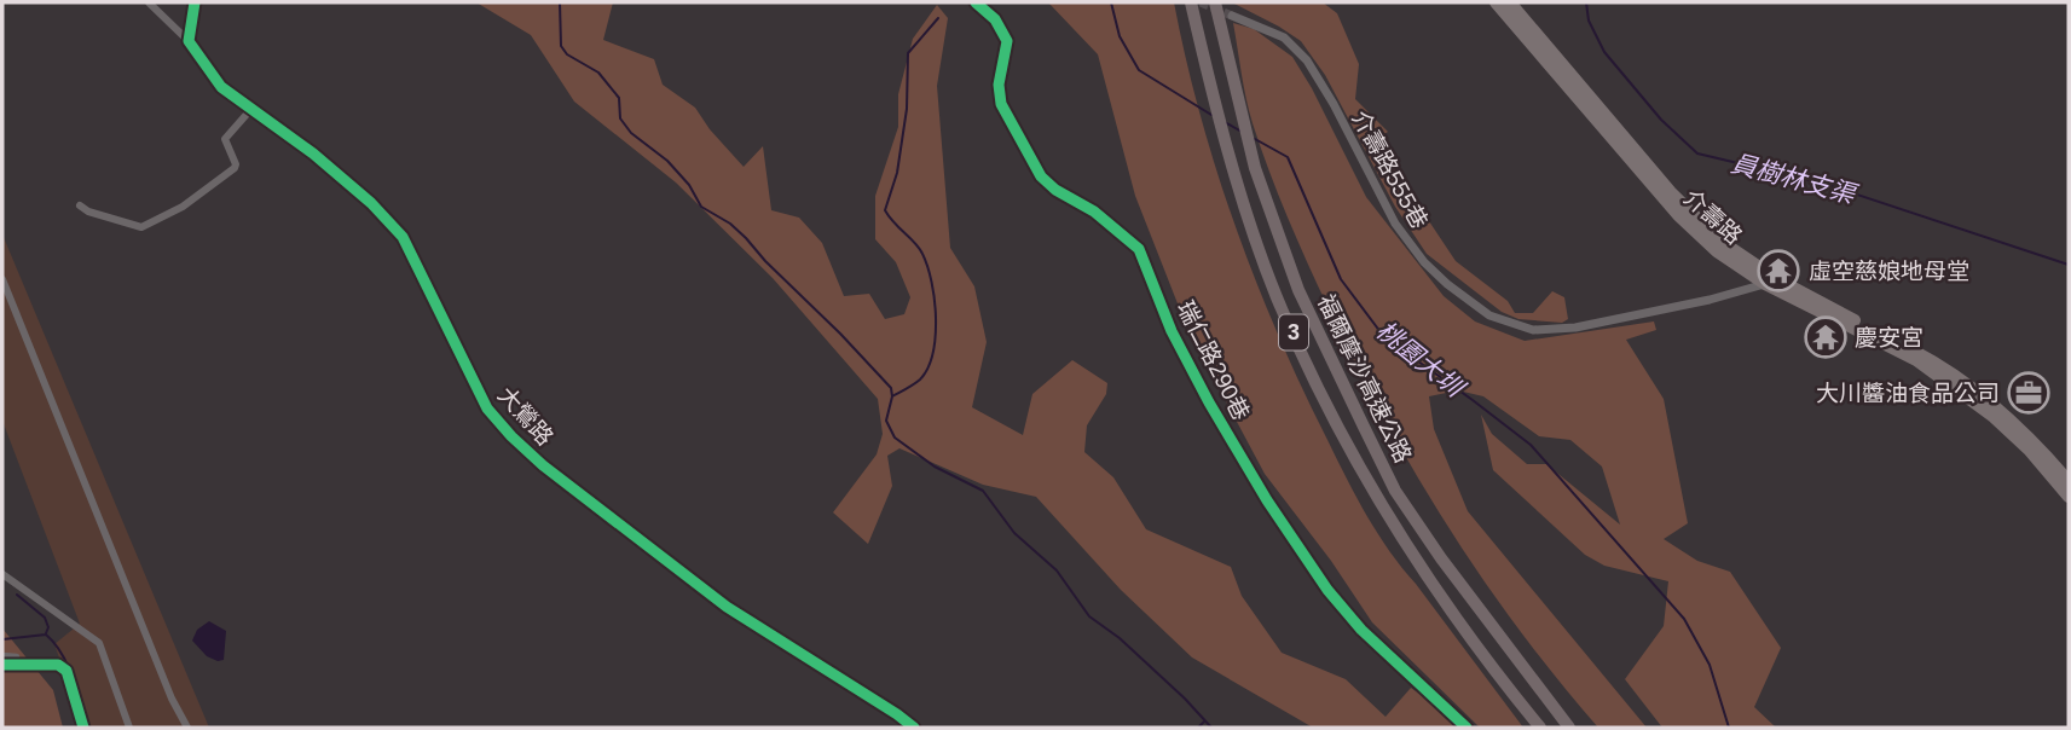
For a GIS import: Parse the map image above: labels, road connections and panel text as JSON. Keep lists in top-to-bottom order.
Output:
{
  "streets": {
    "highway": ["3", "福爾摩沙高速公路"],
    "main road": ["介壽路"],
    "street": ["介壽路555巷", "瑞仁路290巷", "大鶯路"]
  },
  "crossings": [
    ["介壽路555巷", "介壽路"]
  ],
  "water": ["員樹林支渠", "桃園大圳"],
  "places": {
    "temple": ["虛空慈娘地母堂", "慶安宮"],
    "office": ["大川醬油食品公司"]
  }
}
